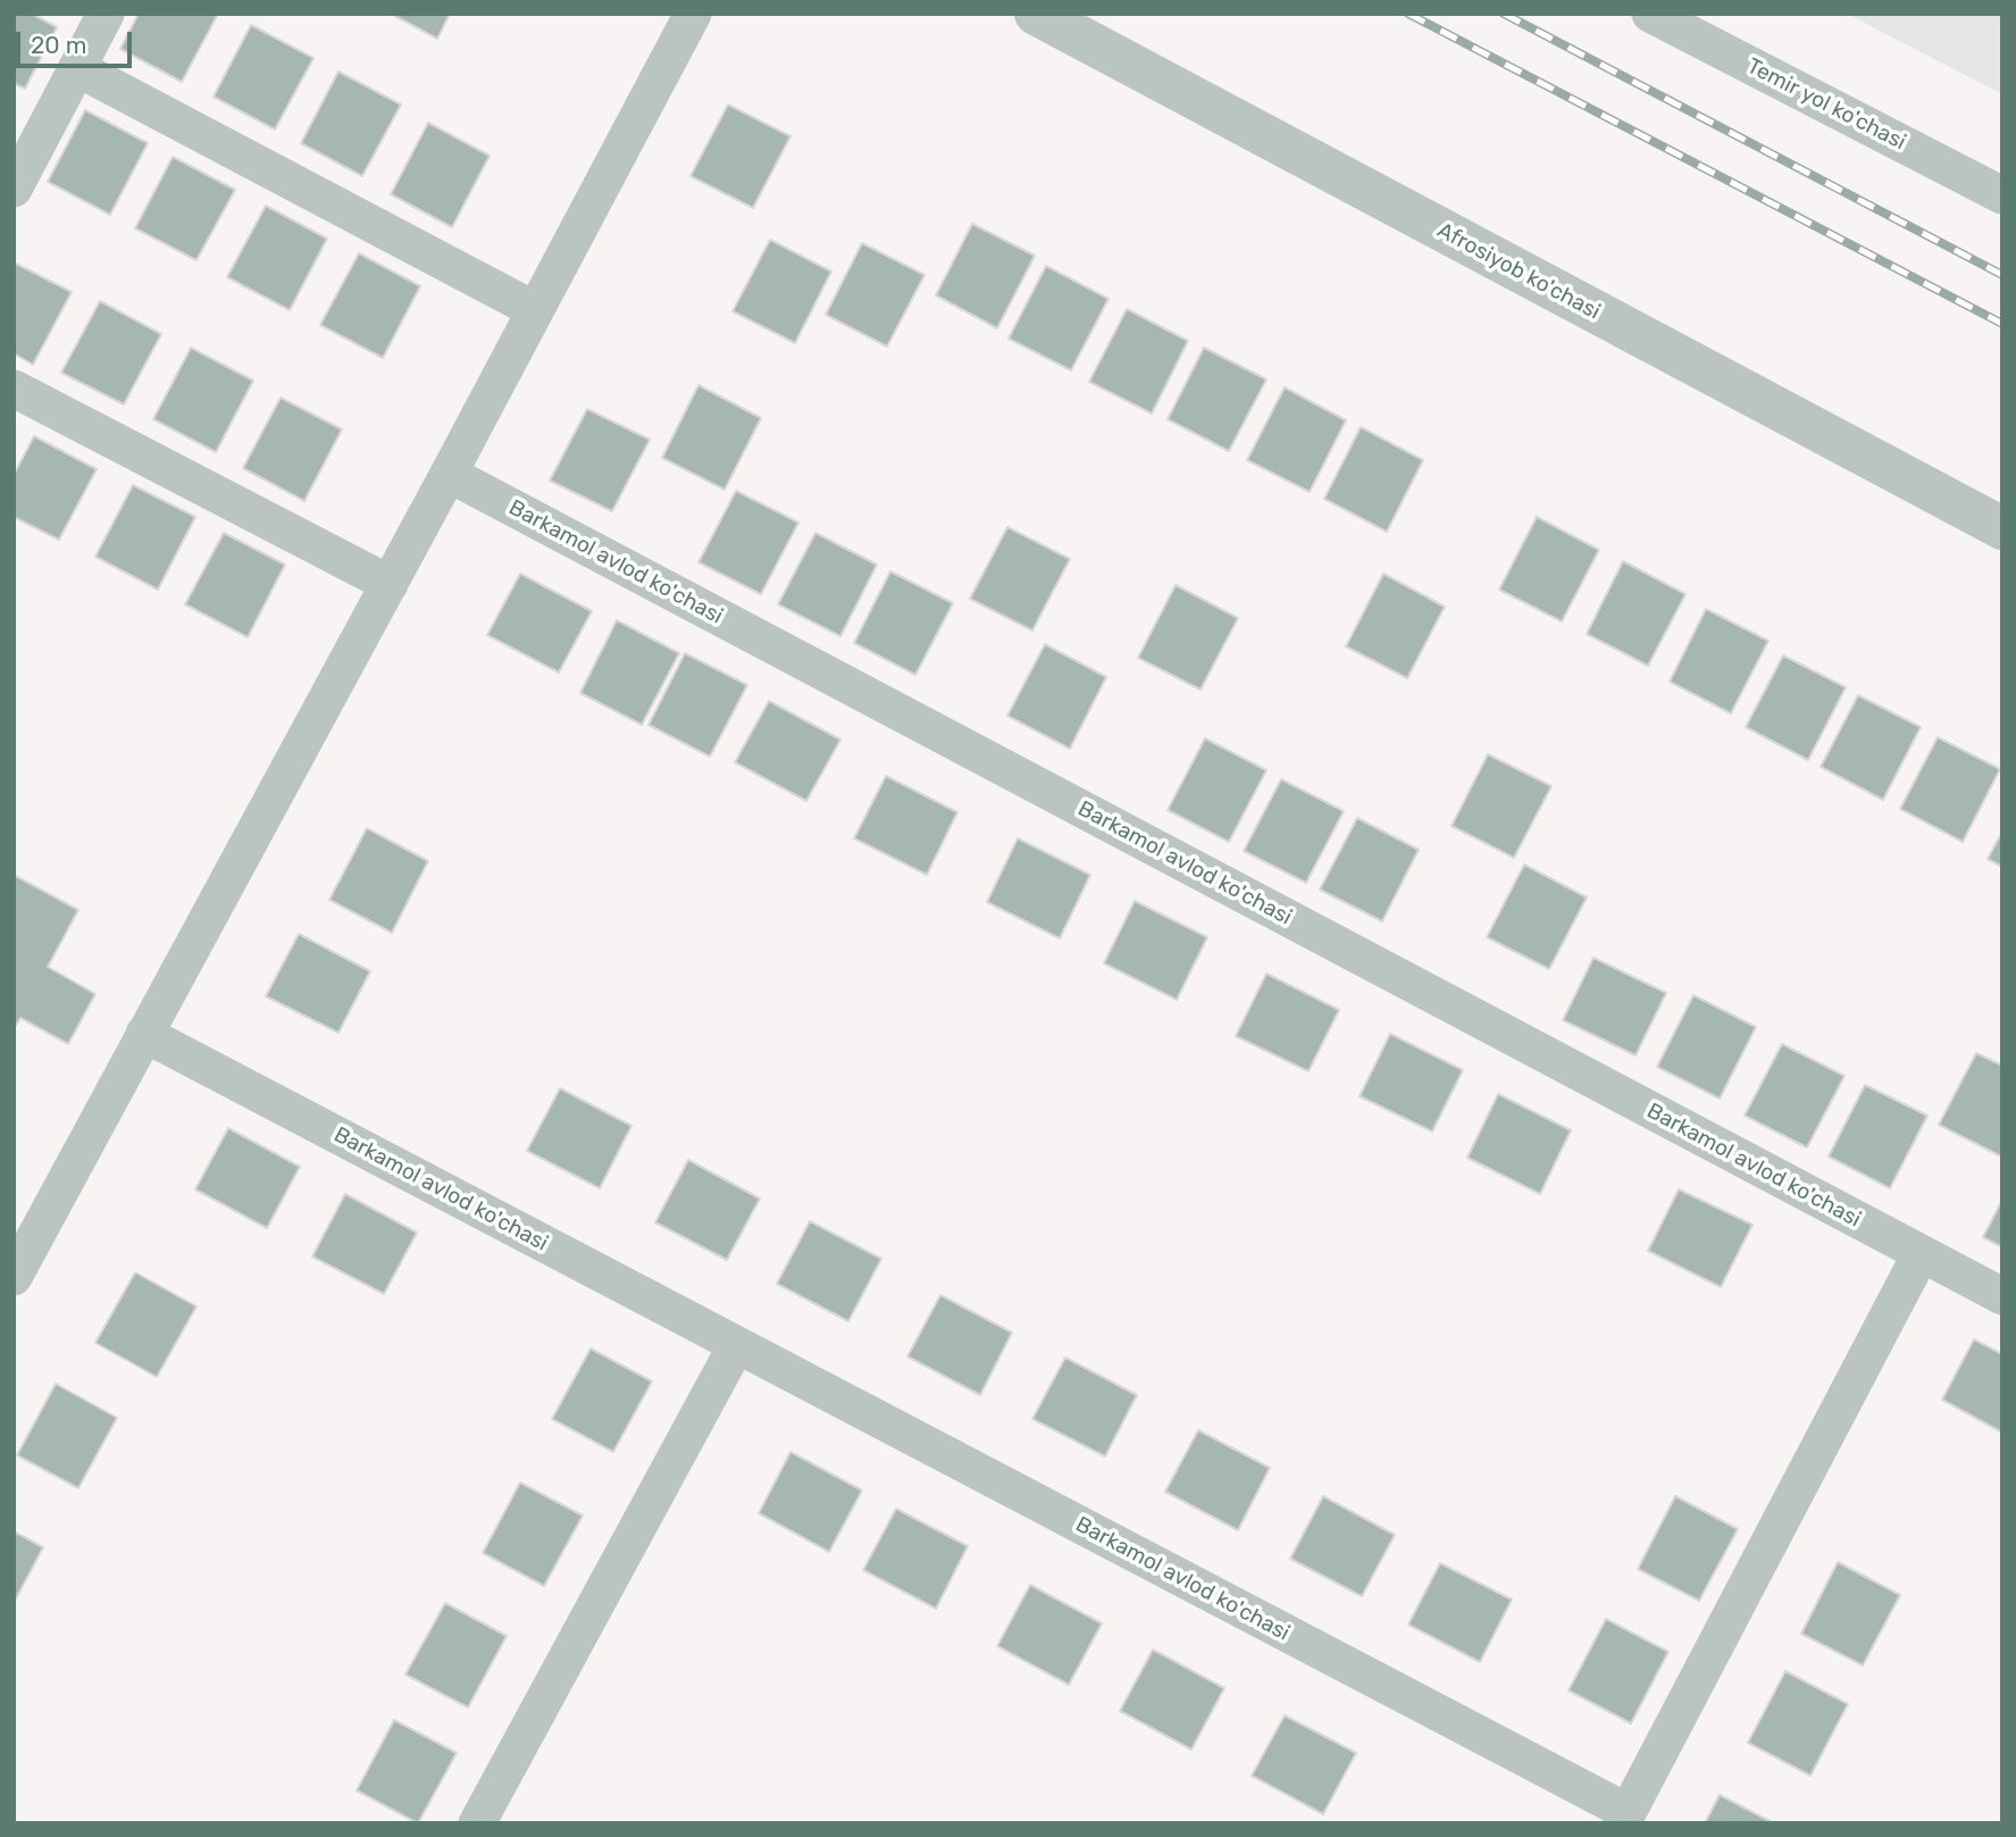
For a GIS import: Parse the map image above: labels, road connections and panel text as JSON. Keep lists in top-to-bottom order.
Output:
{
  "streets": {
    "street": ["Temir yol ko'chasi", "Afrosiyob ko'chasi", "Barkamol avlod ko'chasi"]
  },
  "scale_bar": "20 m"
}
